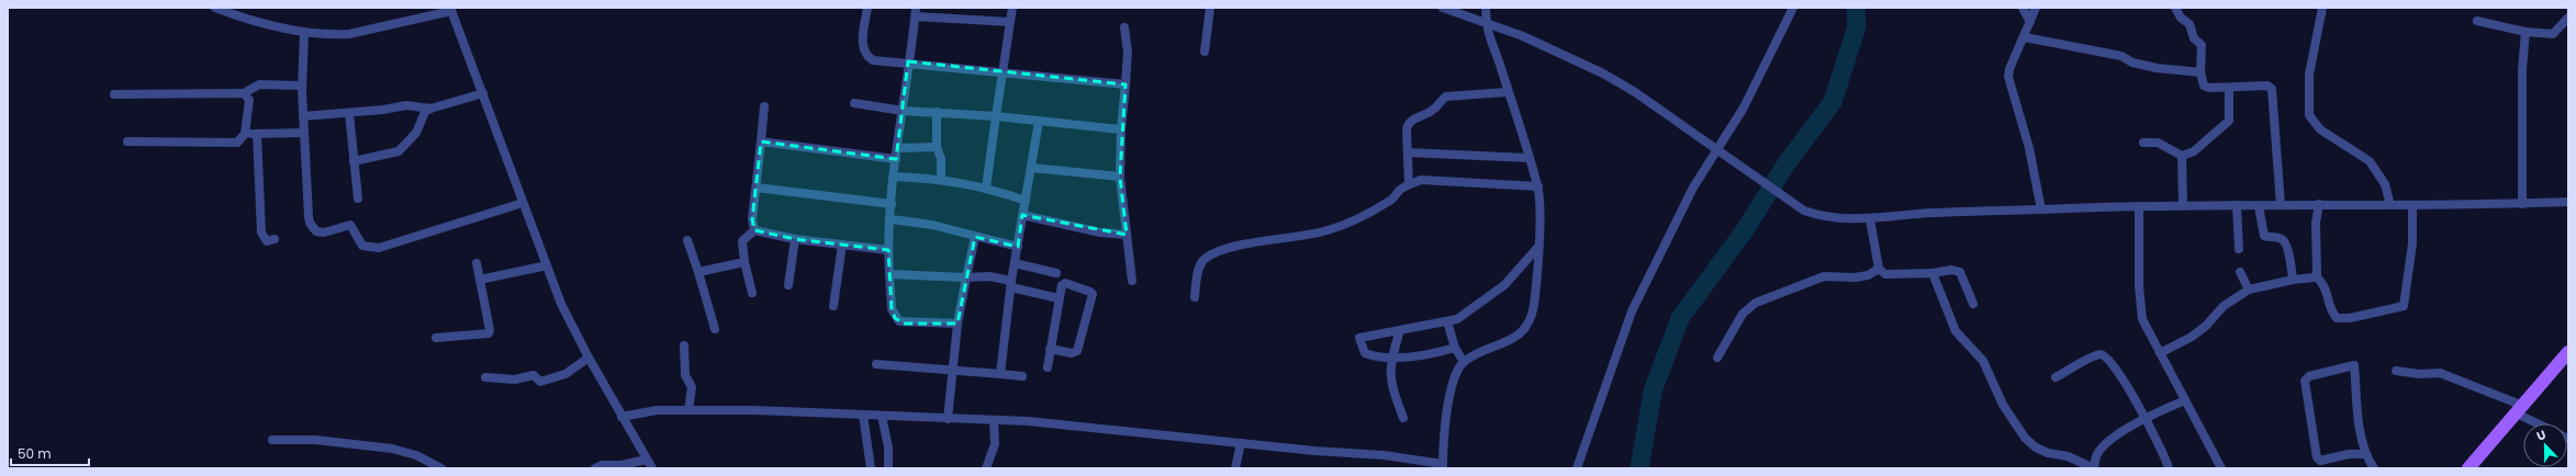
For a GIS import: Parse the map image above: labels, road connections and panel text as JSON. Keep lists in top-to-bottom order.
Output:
{
  "scale_bar": "50 m",
  "north": "top"
}
